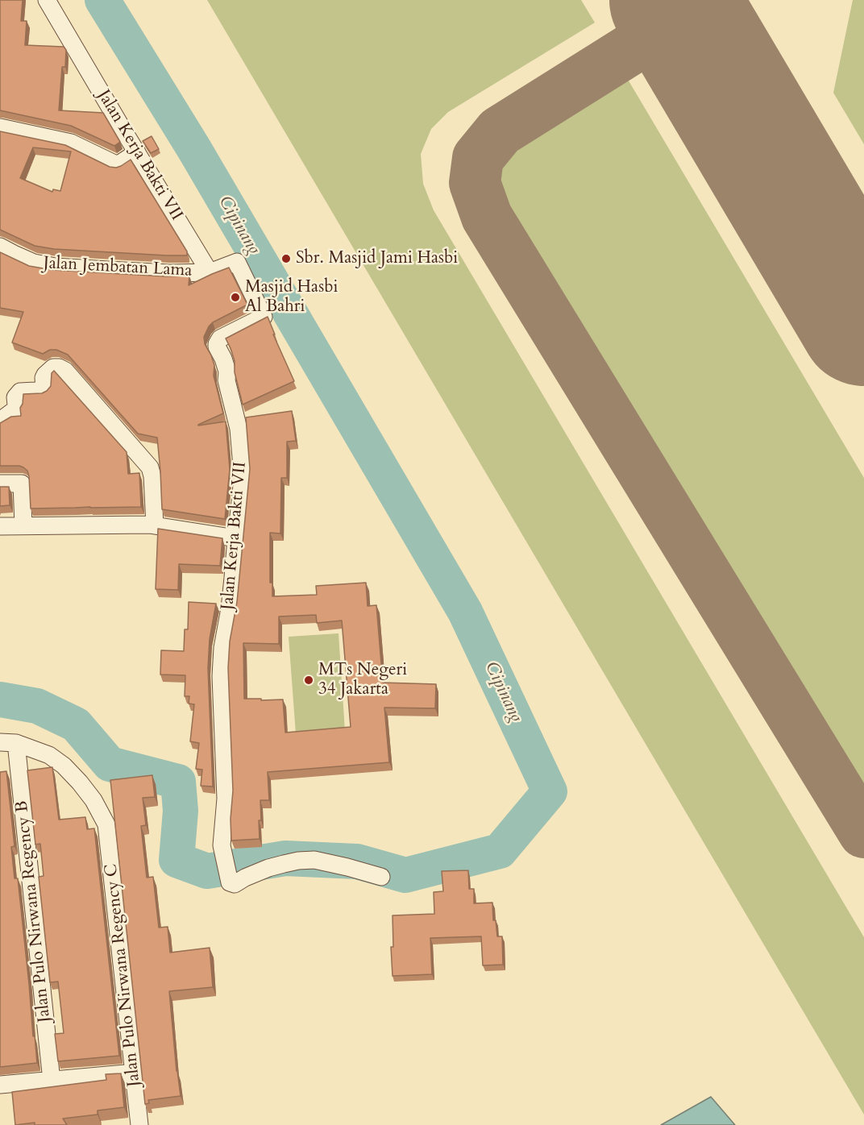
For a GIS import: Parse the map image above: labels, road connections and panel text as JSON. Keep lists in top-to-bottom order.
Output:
{
  "streets": {
    "street": [
      "Jalan Kerja Bakti VII",
      "Jalan Jembatan Lama",
      "Jalan Pulo Nirwana Regency B",
      "Jalan Pulo Nirwana Regency C"
    ]
  },
  "crossings": [
    ["Jalan Kerja Bakti VII", "Jalan Jembatan Lama"],
    ["Jalan Pulo Nirwana Regency B", "Jalan Pulo Nirwana Regency C"]
  ],
  "water": ["Cipinang"],
  "places": ["Sbr. Masjid Jami Hasbi", "Masjid Hasbi Al Bahri", "MTs Negeri 34 Jakarta"]
}
